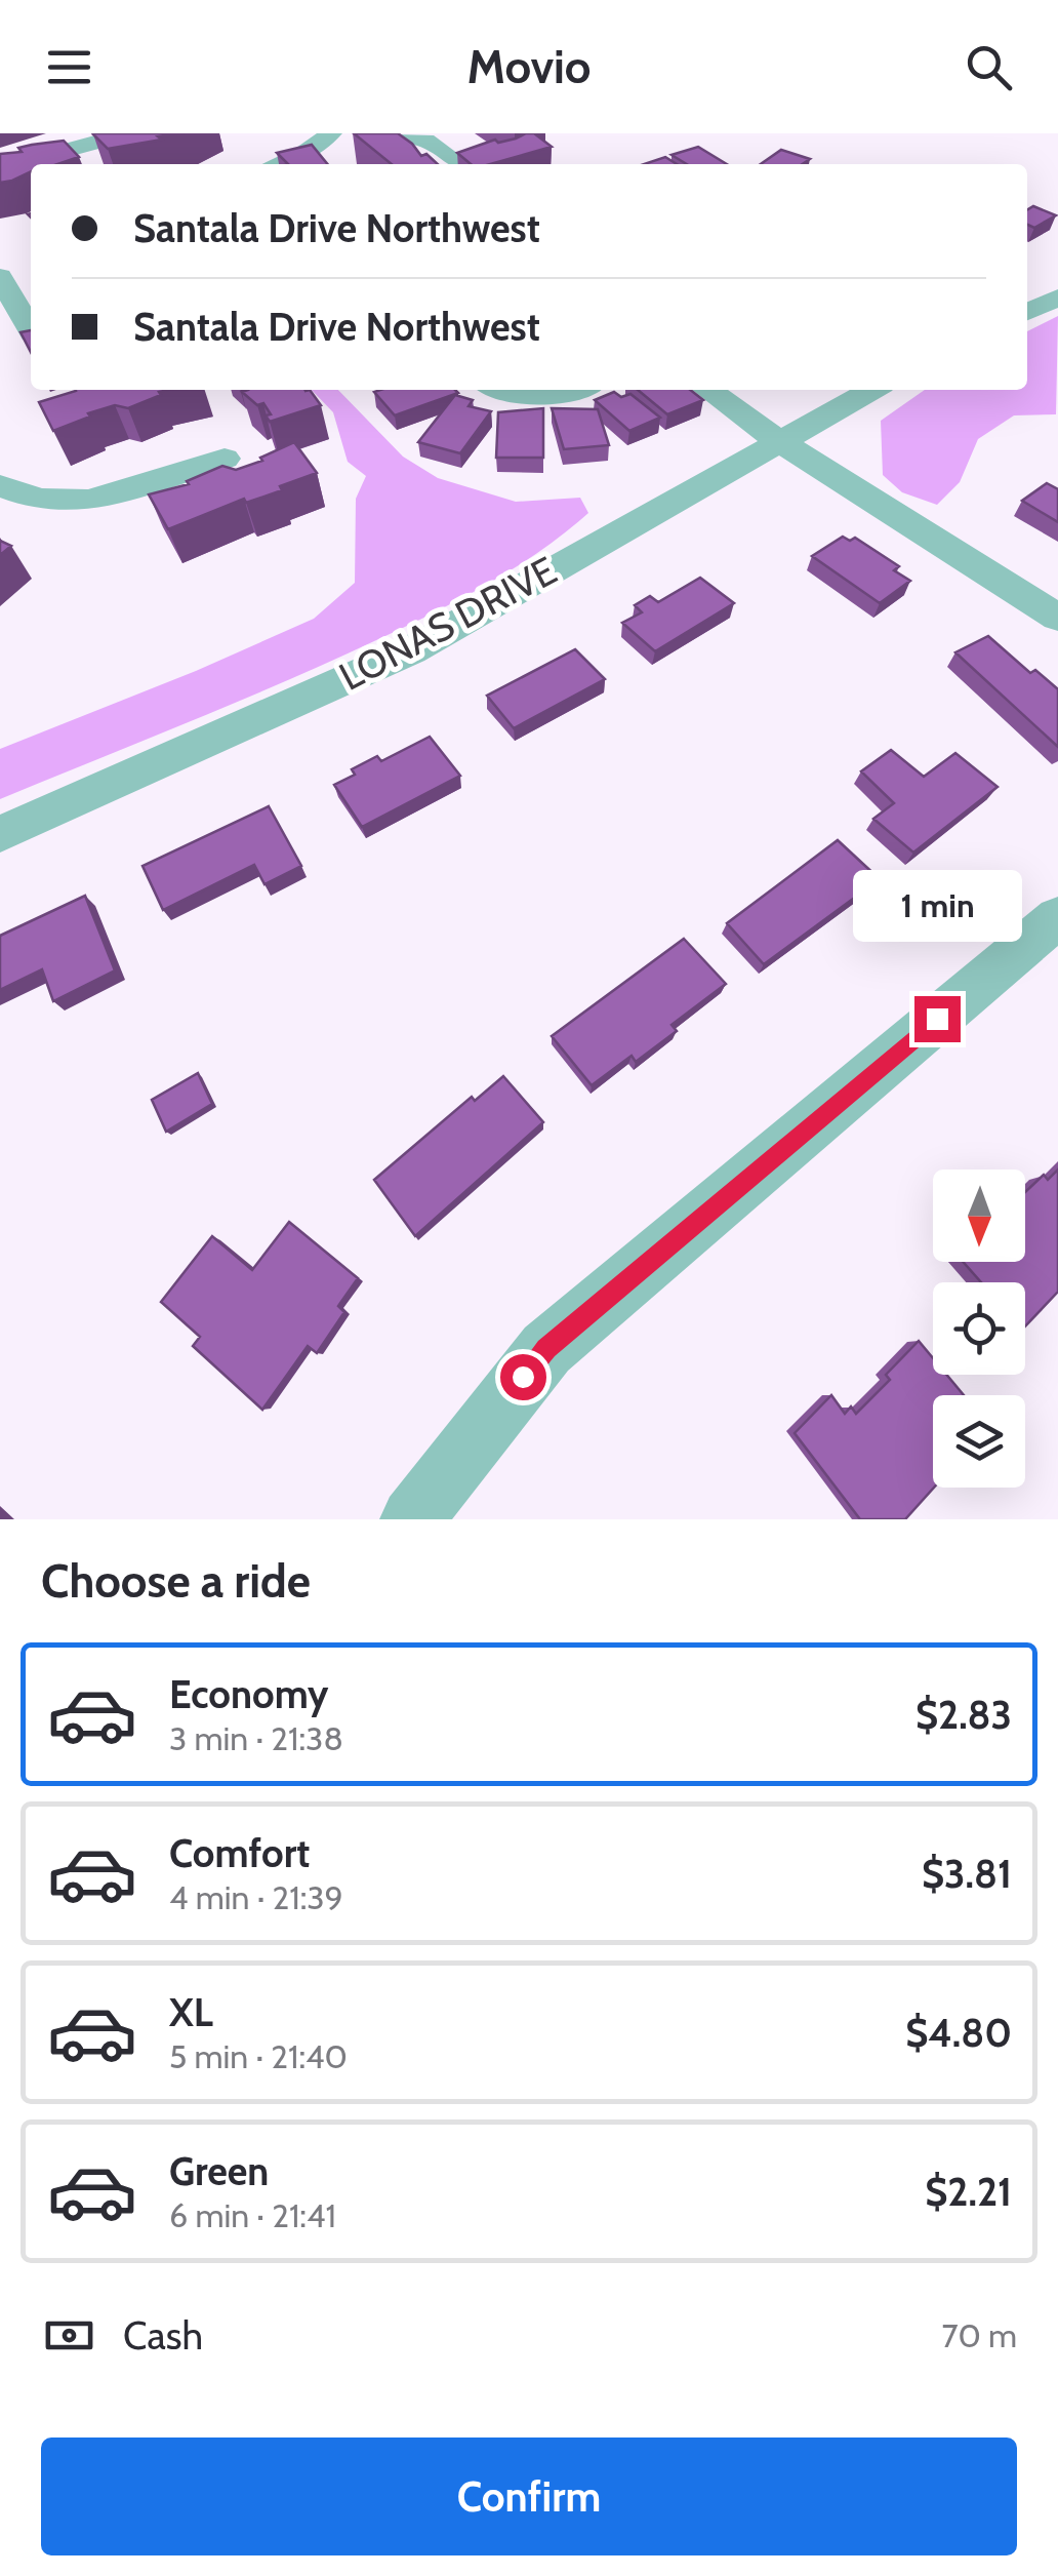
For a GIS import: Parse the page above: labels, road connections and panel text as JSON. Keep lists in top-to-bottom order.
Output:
{
  "streets": {
    "street": ["LONAS DRIVE"]
  },
  "north": "bottom",
  "page": {
    "header": "Movio",
    "banner": ["Santala Drive Northwest", "Santala Drive Northwest"],
    "bubble": "1 min",
    "heading": "Choose a ride",
    "list": [
      {
        "name": "Economy",
        "note": "3 min · 21:38",
        "value": "$2.83"
      },
      {
        "name": "Comfort",
        "note": "4 min · 21:39",
        "value": "$3.81"
      },
      {
        "name": "XL",
        "note": "5 min · 21:40",
        "value": "$4.80"
      },
      {
        "name": "Green",
        "note": "6 min · 21:41",
        "value": "$2.21"
      }
    ],
    "pay": ["Cash", "70 m"],
    "buttons": "Confirm"
  }
}
